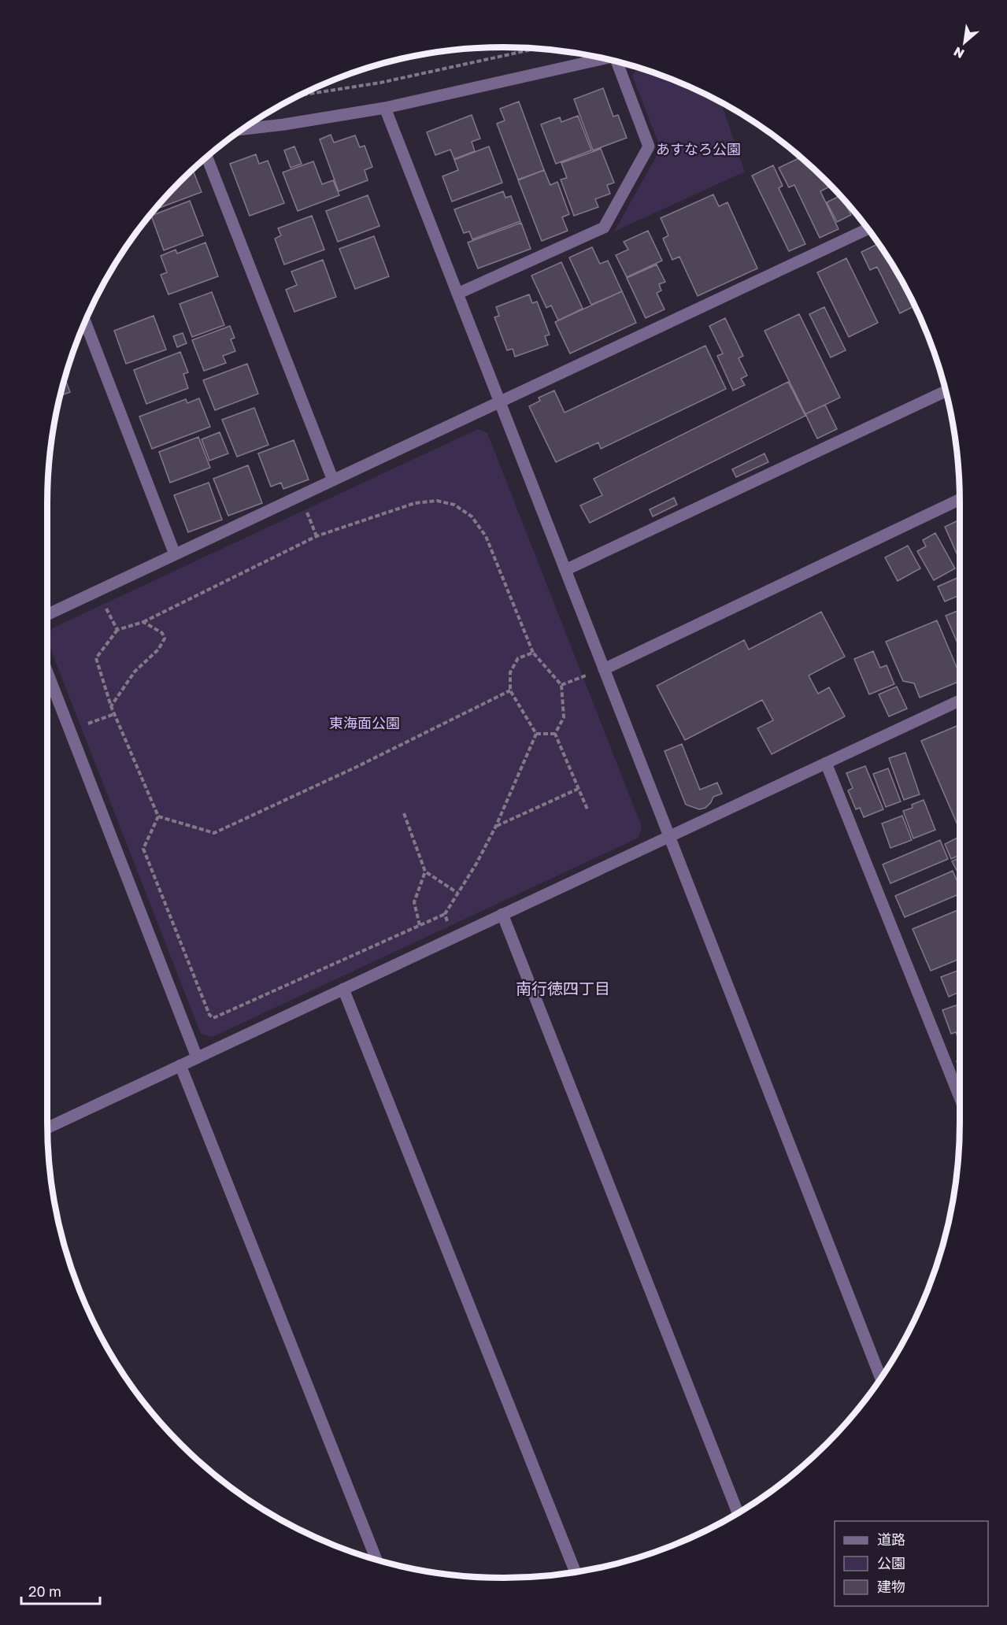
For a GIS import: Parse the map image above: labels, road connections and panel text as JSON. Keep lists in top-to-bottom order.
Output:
{
  "districts": ["南行徳四丁目"],
  "parks": ["あすなろ公園", "東海面公園"],
  "legend": ["道路", "公園", "建物"],
  "scale_bar": "20 m",
  "north": "bottom left"
}
